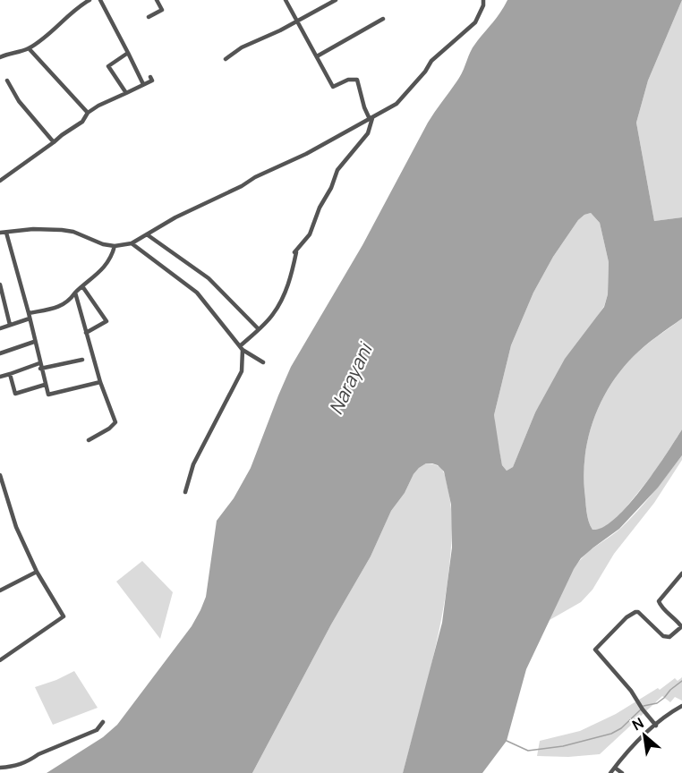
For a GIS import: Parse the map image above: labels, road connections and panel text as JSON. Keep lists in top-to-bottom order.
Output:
{
  "water": ["Narayani"],
  "north": "top left"
}
